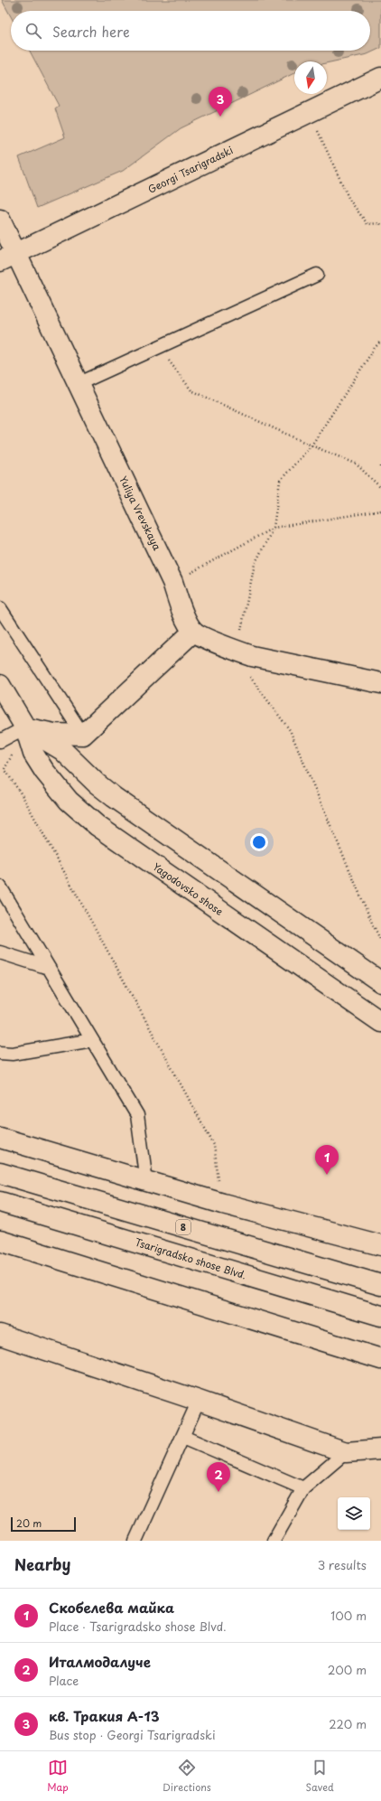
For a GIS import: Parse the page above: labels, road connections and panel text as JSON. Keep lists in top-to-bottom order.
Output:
{
  "streets": {
    "street": [
      "Georgi Tsarigradski",
      "Yuliya Vrevskaya",
      "Yagodovsko shose",
      "8",
      "Tsarigradsko shose Blvd."
    ]
  },
  "crossings": [
    ["Georgi Tsarigradski", "Yuliya Vrevskaya"]
  ],
  "scale_bar": "20 m",
  "north": "bottom",
  "page": {
    "search": "Search here",
    "pins": ["3", "1", "2"],
    "scale": "20 m",
    "heading": ["Nearby", "3 results"],
    "list": [
      {
        "mark": "1",
        "name": "Скобелева майка",
        "note": "Place · Tsarigradsko shose Blvd.",
        "value": "100 m"
      },
      {
        "mark": "2",
        "name": "Италмодалуче",
        "note": "Place",
        "value": "200 m"
      },
      {
        "mark": "3",
        "name": "кв. Тракия А-13",
        "note": "Bus stop · Georgi Tsarigradski",
        "value": "220 m"
      }
    ],
    "nav": ["Map", "Directions", "Saved"]
  }
}
